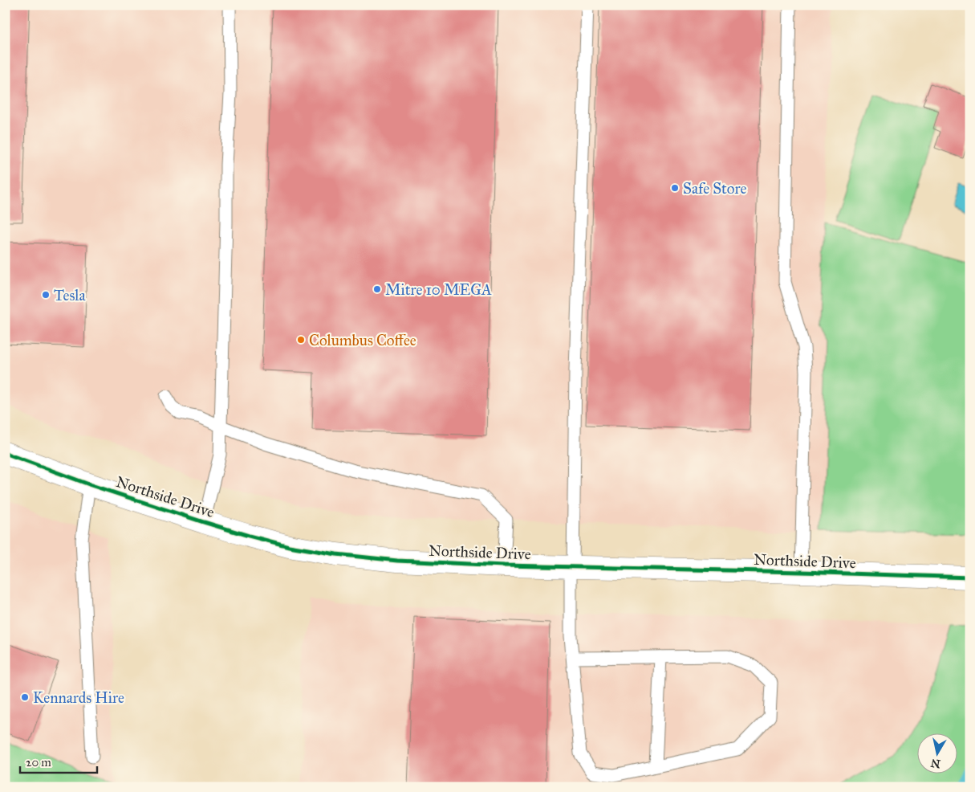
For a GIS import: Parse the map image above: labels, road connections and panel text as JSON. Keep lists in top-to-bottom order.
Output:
{
  "streets": {
    "street": ["Northside Drive"]
  },
  "places": [
    "Safe Store",
    "Mitre 10 MEGA",
    "Tesla",
    "Columbus Coffee",
    "Kennards Hire"
  ],
  "scale_bar": "20 m",
  "north": "bottom"
}
